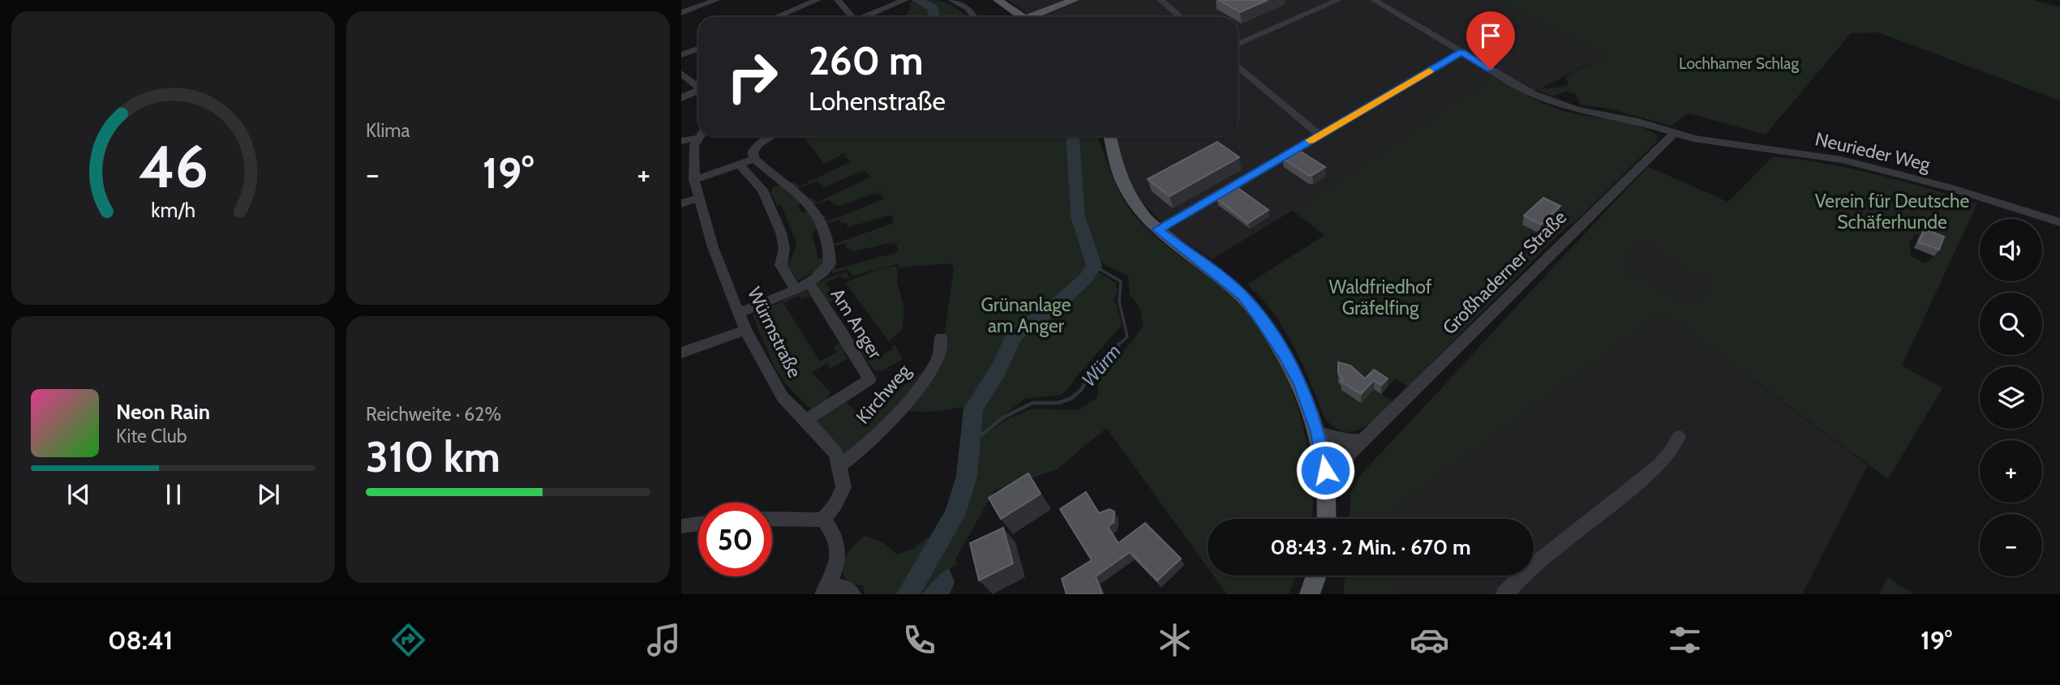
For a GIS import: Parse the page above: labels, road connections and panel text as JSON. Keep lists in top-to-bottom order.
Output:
{
  "streets": {
    "street": [
      "Neurieder Weg",
      "Großhaderner Straße",
      "Am Anger",
      "Würmstraße",
      "Kirchweg"
    ]
  },
  "crossings": [
    ["Neurieder Weg", "Großhaderner Straße"],
    ["Am Anger", "Würmstraße"],
    ["Würmstraße", "Kirchweg"]
  ],
  "water": ["Würm"],
  "parks": [
    "Lochhamer Schlag",
    "Verein für Deutsche Schäferhunde",
    "Waldfriedhof Gräfelfing",
    "Grünanlage am Anger"
  ],
  "page": {
    "tile": [
      "Klima",
      ["Reichweite · 62%", "310 km"]
    ],
    "turn": ["260 m", "Lohenstraße"],
    "heat": ["−", "19°", "+"],
    "map_buttons": ["+", "−"],
    "song": ["Neon Rain", "Kite Club"],
    "limit": "50",
    "trip": "08:43 · 2 Min. · 670 m",
    "tabs": ["08:41", "19°"],
    "gauge": ["46", "km/h"]
  }
}
